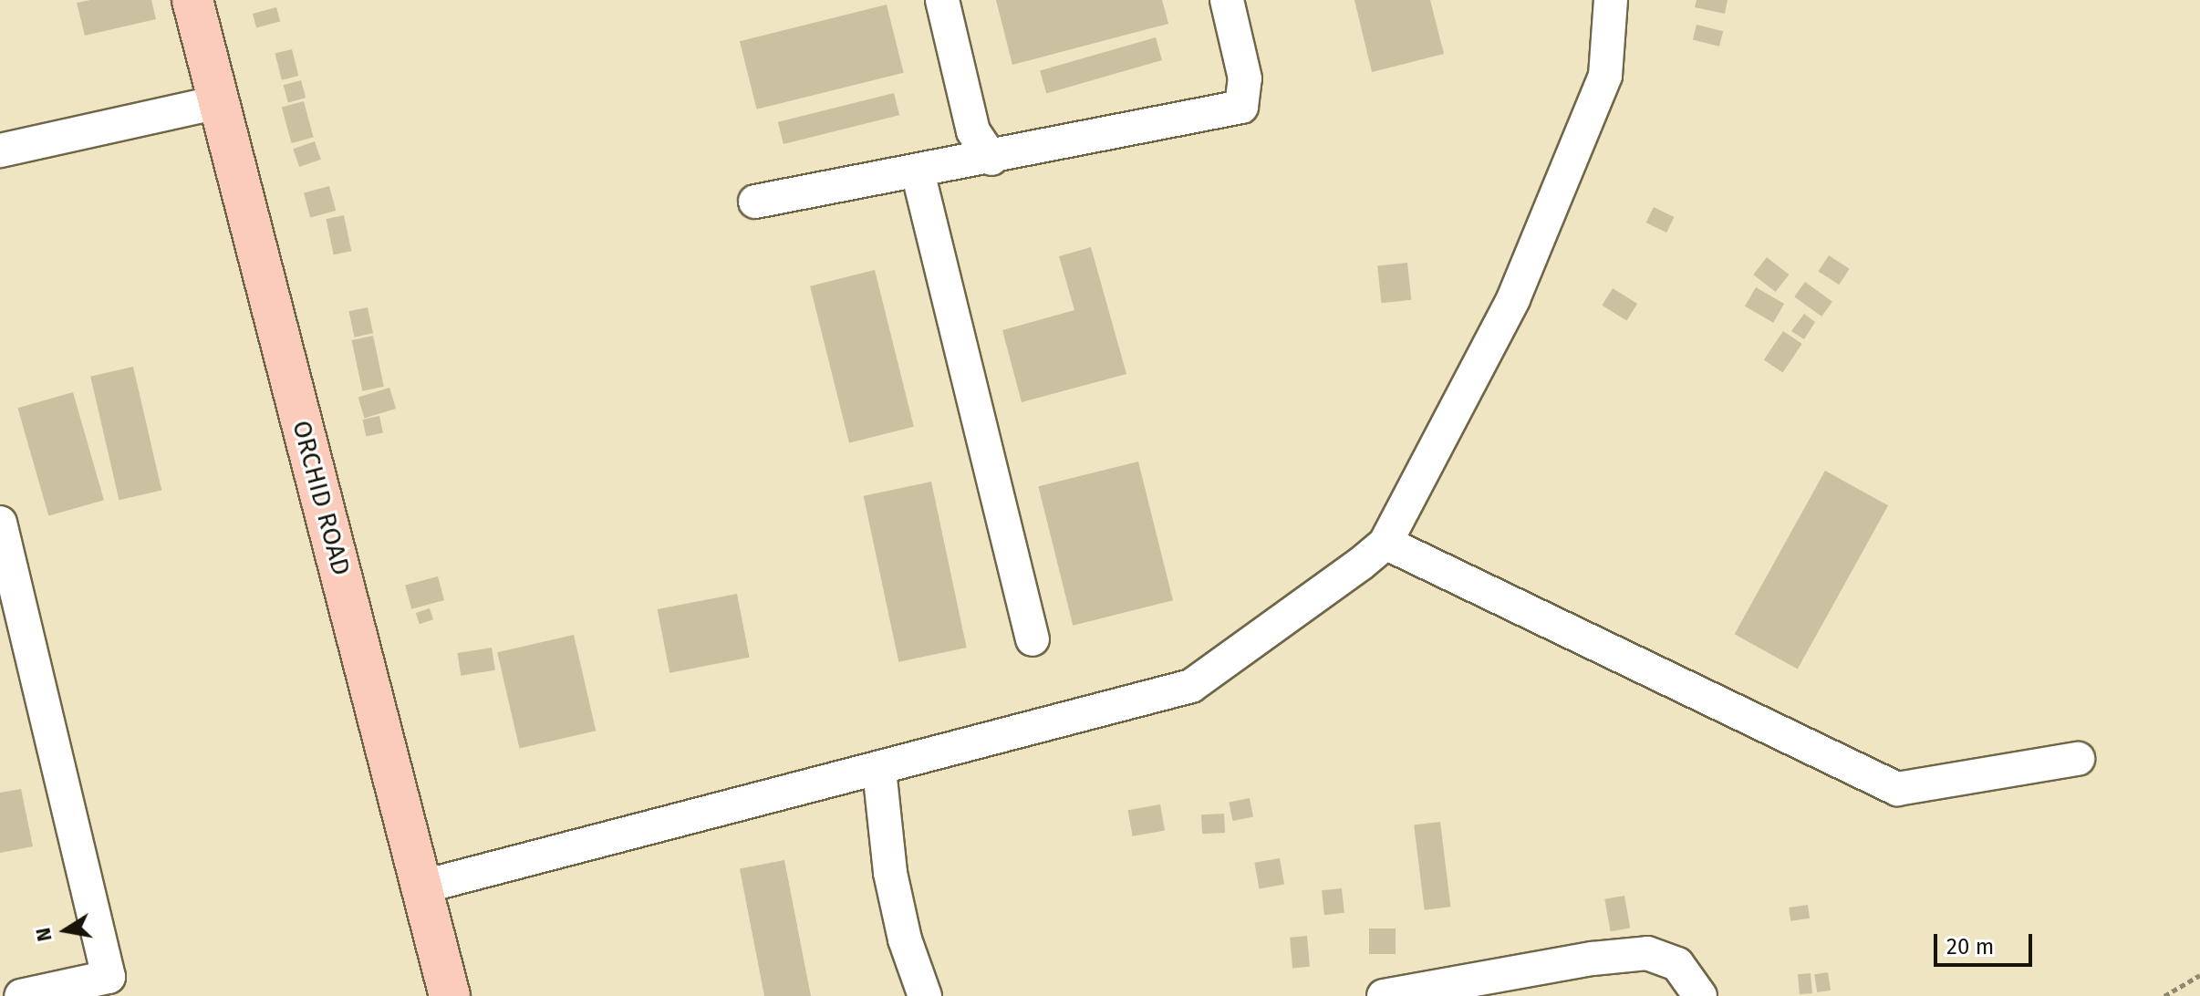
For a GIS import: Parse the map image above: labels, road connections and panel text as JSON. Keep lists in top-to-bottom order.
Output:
{
  "streets": {
    "main road": ["ORCHID ROAD"]
  },
  "scale_bar": "20 m",
  "north": "left"
}
